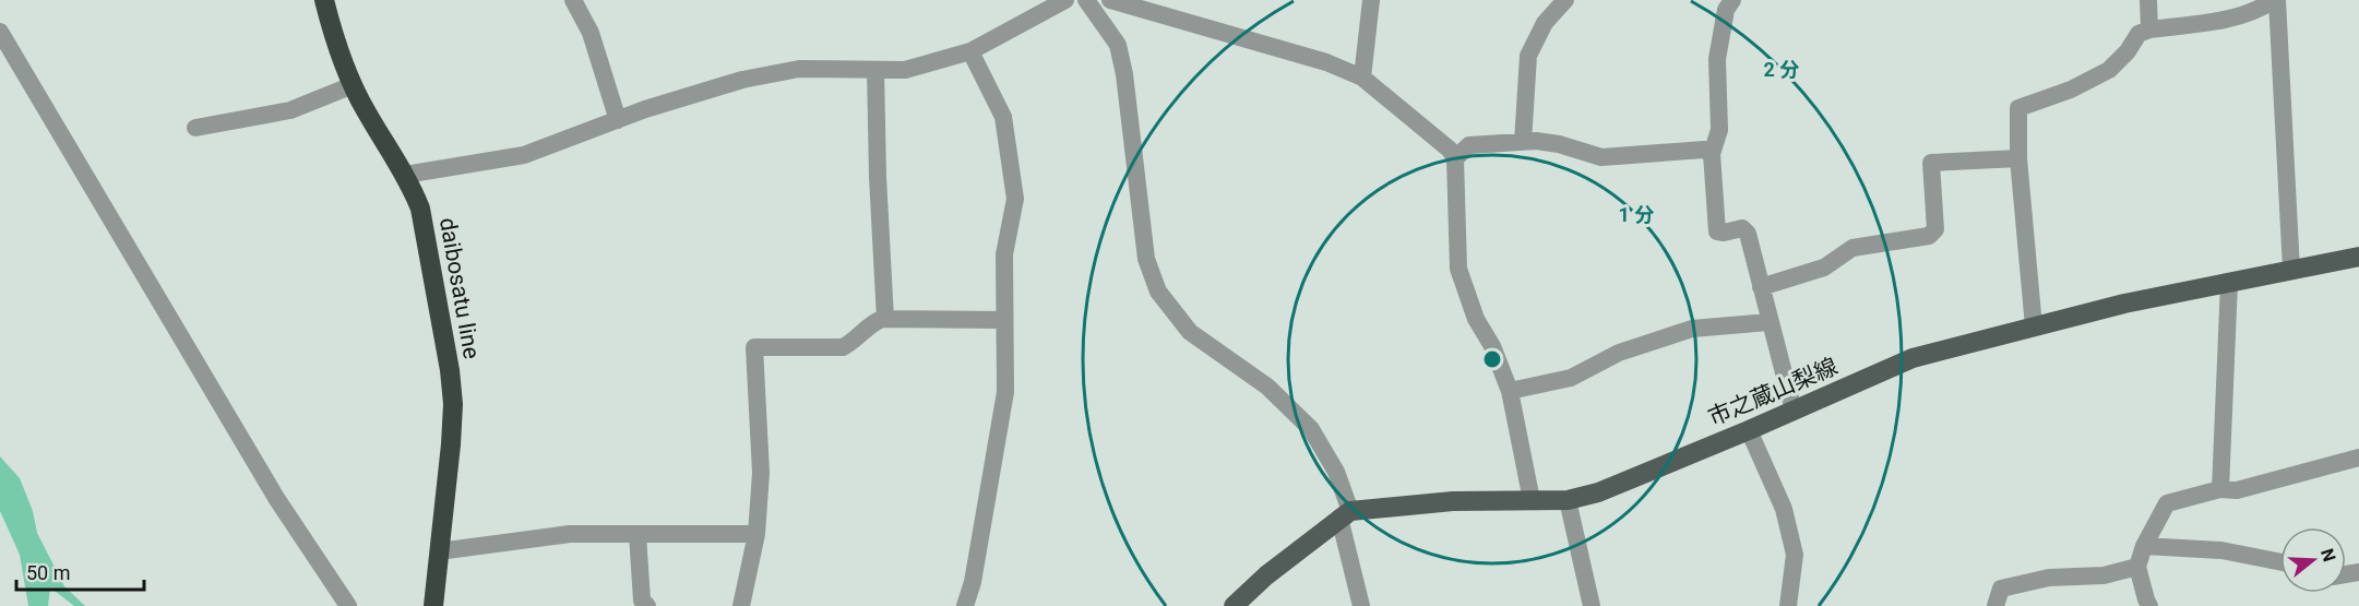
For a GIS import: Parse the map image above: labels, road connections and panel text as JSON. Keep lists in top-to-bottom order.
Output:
{
  "streets": {
    "highway": ["daibosatu line"],
    "main road": ["市之蔵山梨線"]
  },
  "scale_bar": "50 m",
  "north": "right",
  "rings": ["2 分", "1 分"]
}
